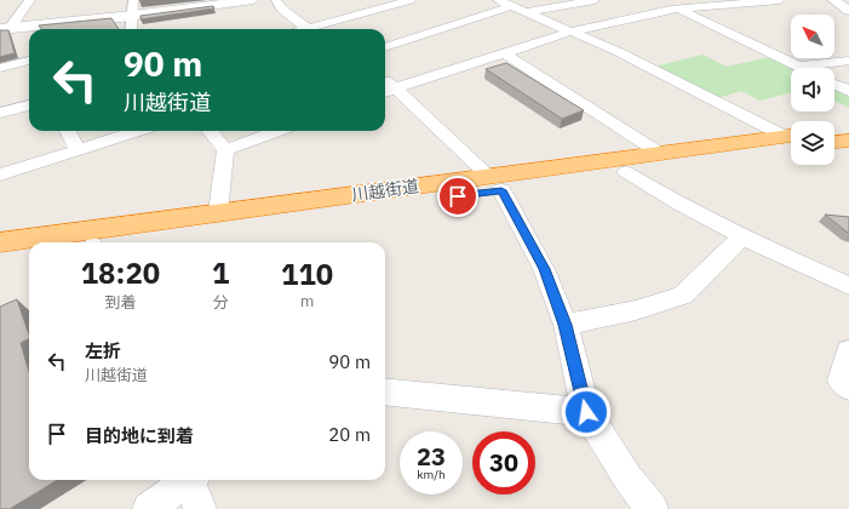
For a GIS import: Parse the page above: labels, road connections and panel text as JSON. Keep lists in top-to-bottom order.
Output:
{
  "streets": {
    "highway": ["川越街道"]
  },
  "north": "top left",
  "page": {
    "turn": ["90 m", "川越街道"],
    "eta": [
      "18:20",
      "到着",
      "1",
      "分",
      "110",
      "m"
    ],
    "list": [
      {
        "name": "左折",
        "note": "川越街道",
        "value": "90 m"
      },
      {
        "name": "目的地に到着",
        "value": "20 m"
      }
    ],
    "speed": "23 km/h",
    "limit": "30"
  }
}
